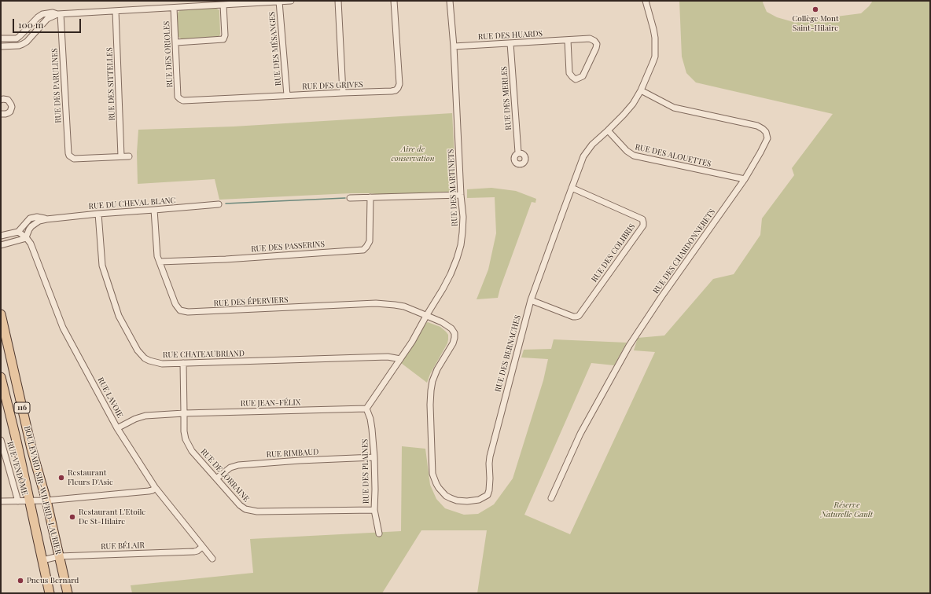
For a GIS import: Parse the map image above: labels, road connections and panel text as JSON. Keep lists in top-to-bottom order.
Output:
{
  "streets": {
    "main road": ["116", "BOULEVARD SIR-WILFRID-LAURIER"],
    "street": [
      "RUE DES HUARDS",
      "RUE DES MÉSANGES",
      "RUE DES ORIOLES",
      "RUE DES SITTELLES",
      "RUE DES PARULINES",
      "RUE DES GRIVES",
      "RUE DES MERLES",
      "RUE DES ALOUETTES",
      "RUE DES MARTINETS",
      "RUE DU CHEVAL BLANC",
      "RUE DES PASSERINS",
      "RUE DES CHARDONNERETS",
      "RUE DES COLIBRIS",
      "RUE DES ÉPERVIERS",
      "RUE DES BERNACHES",
      "RUE CHATEAUBRIAND",
      "RUE LAVOIE",
      "RUE JEAN-FÉLIX",
      "RUE RIMBAUD",
      "RUE VENDÔME",
      "RUE DES PLAINES",
      "RUE DE LORRAINE",
      "RUE BÉLAIR"
    ]
  },
  "crossings": [
    ["RUE DES HUARDS", "RUE DES MERLES"],
    ["RUE DES HUARDS", "RUE DES MARTINETS"],
    ["RUE DES MÉSANGES", "RUE DES GRIVES"],
    ["RUE DES ORIOLES", "RUE DES GRIVES"],
    ["RUE DES SITTELLES", "RUE DES PARULINES"],
    ["RUE DES ALOUETTES", "RUE DES CHARDONNERETS"],
    ["RUE DES ALOUETTES", "RUE DES BERNACHES"],
    ["RUE DES MARTINETS", "RUE DES ÉPERVIERS"],
    ["RUE DES MARTINETS", "RUE DES BERNACHES"],
    ["RUE DES MARTINETS", "RUE CHATEAUBRIAND"],
    ["RUE DU CHEVAL BLANC", "RUE DES ÉPERVIERS"],
    ["RUE DU CHEVAL BLANC", "RUE CHATEAUBRIAND"],
    ["RUE DU CHEVAL BLANC", "RUE LAVOIE"],
    ["RUE DES PASSERINS", "RUE DES ÉPERVIERS"],
    ["RUE DES CHARDONNERETS", "RUE DES BERNACHES"],
    ["RUE DES COLIBRIS", "RUE DES BERNACHES"],
    ["RUE DES ÉPERVIERS", "RUE DES BERNACHES"],
    ["RUE CHATEAUBRIAND", "RUE DE LORRAINE"],
    ["RUE LAVOIE", "RUE JEAN-FÉLIX"],
    ["RUE LAVOIE", "RUE BÉLAIR"],
    ["RUE JEAN-FÉLIX", "RUE DES PLAINES"],
    ["RUE JEAN-FÉLIX", "RUE DE LORRAINE"],
    ["RUE RIMBAUD", "RUE DES PLAINES"],
    ["RUE RIMBAUD", "RUE DE LORRAINE"],
    ["RUE DES PLAINES", "RUE DE LORRAINE"],
    ["BOULEVARD SIR-WILFRID-LAURIER", "RUE BÉLAIR"]
  ],
  "parks": ["Aire de conservation", "Réserve Naturelle Gault"],
  "places": [
    "Collège Mont Saint-Hilaire",
    "Restaurant Fleurs D'Asie",
    "Restaurant L'Etoile De St-Hilaire",
    "Pneus Bernard"
  ],
  "scale_bar": "100 m"
}
